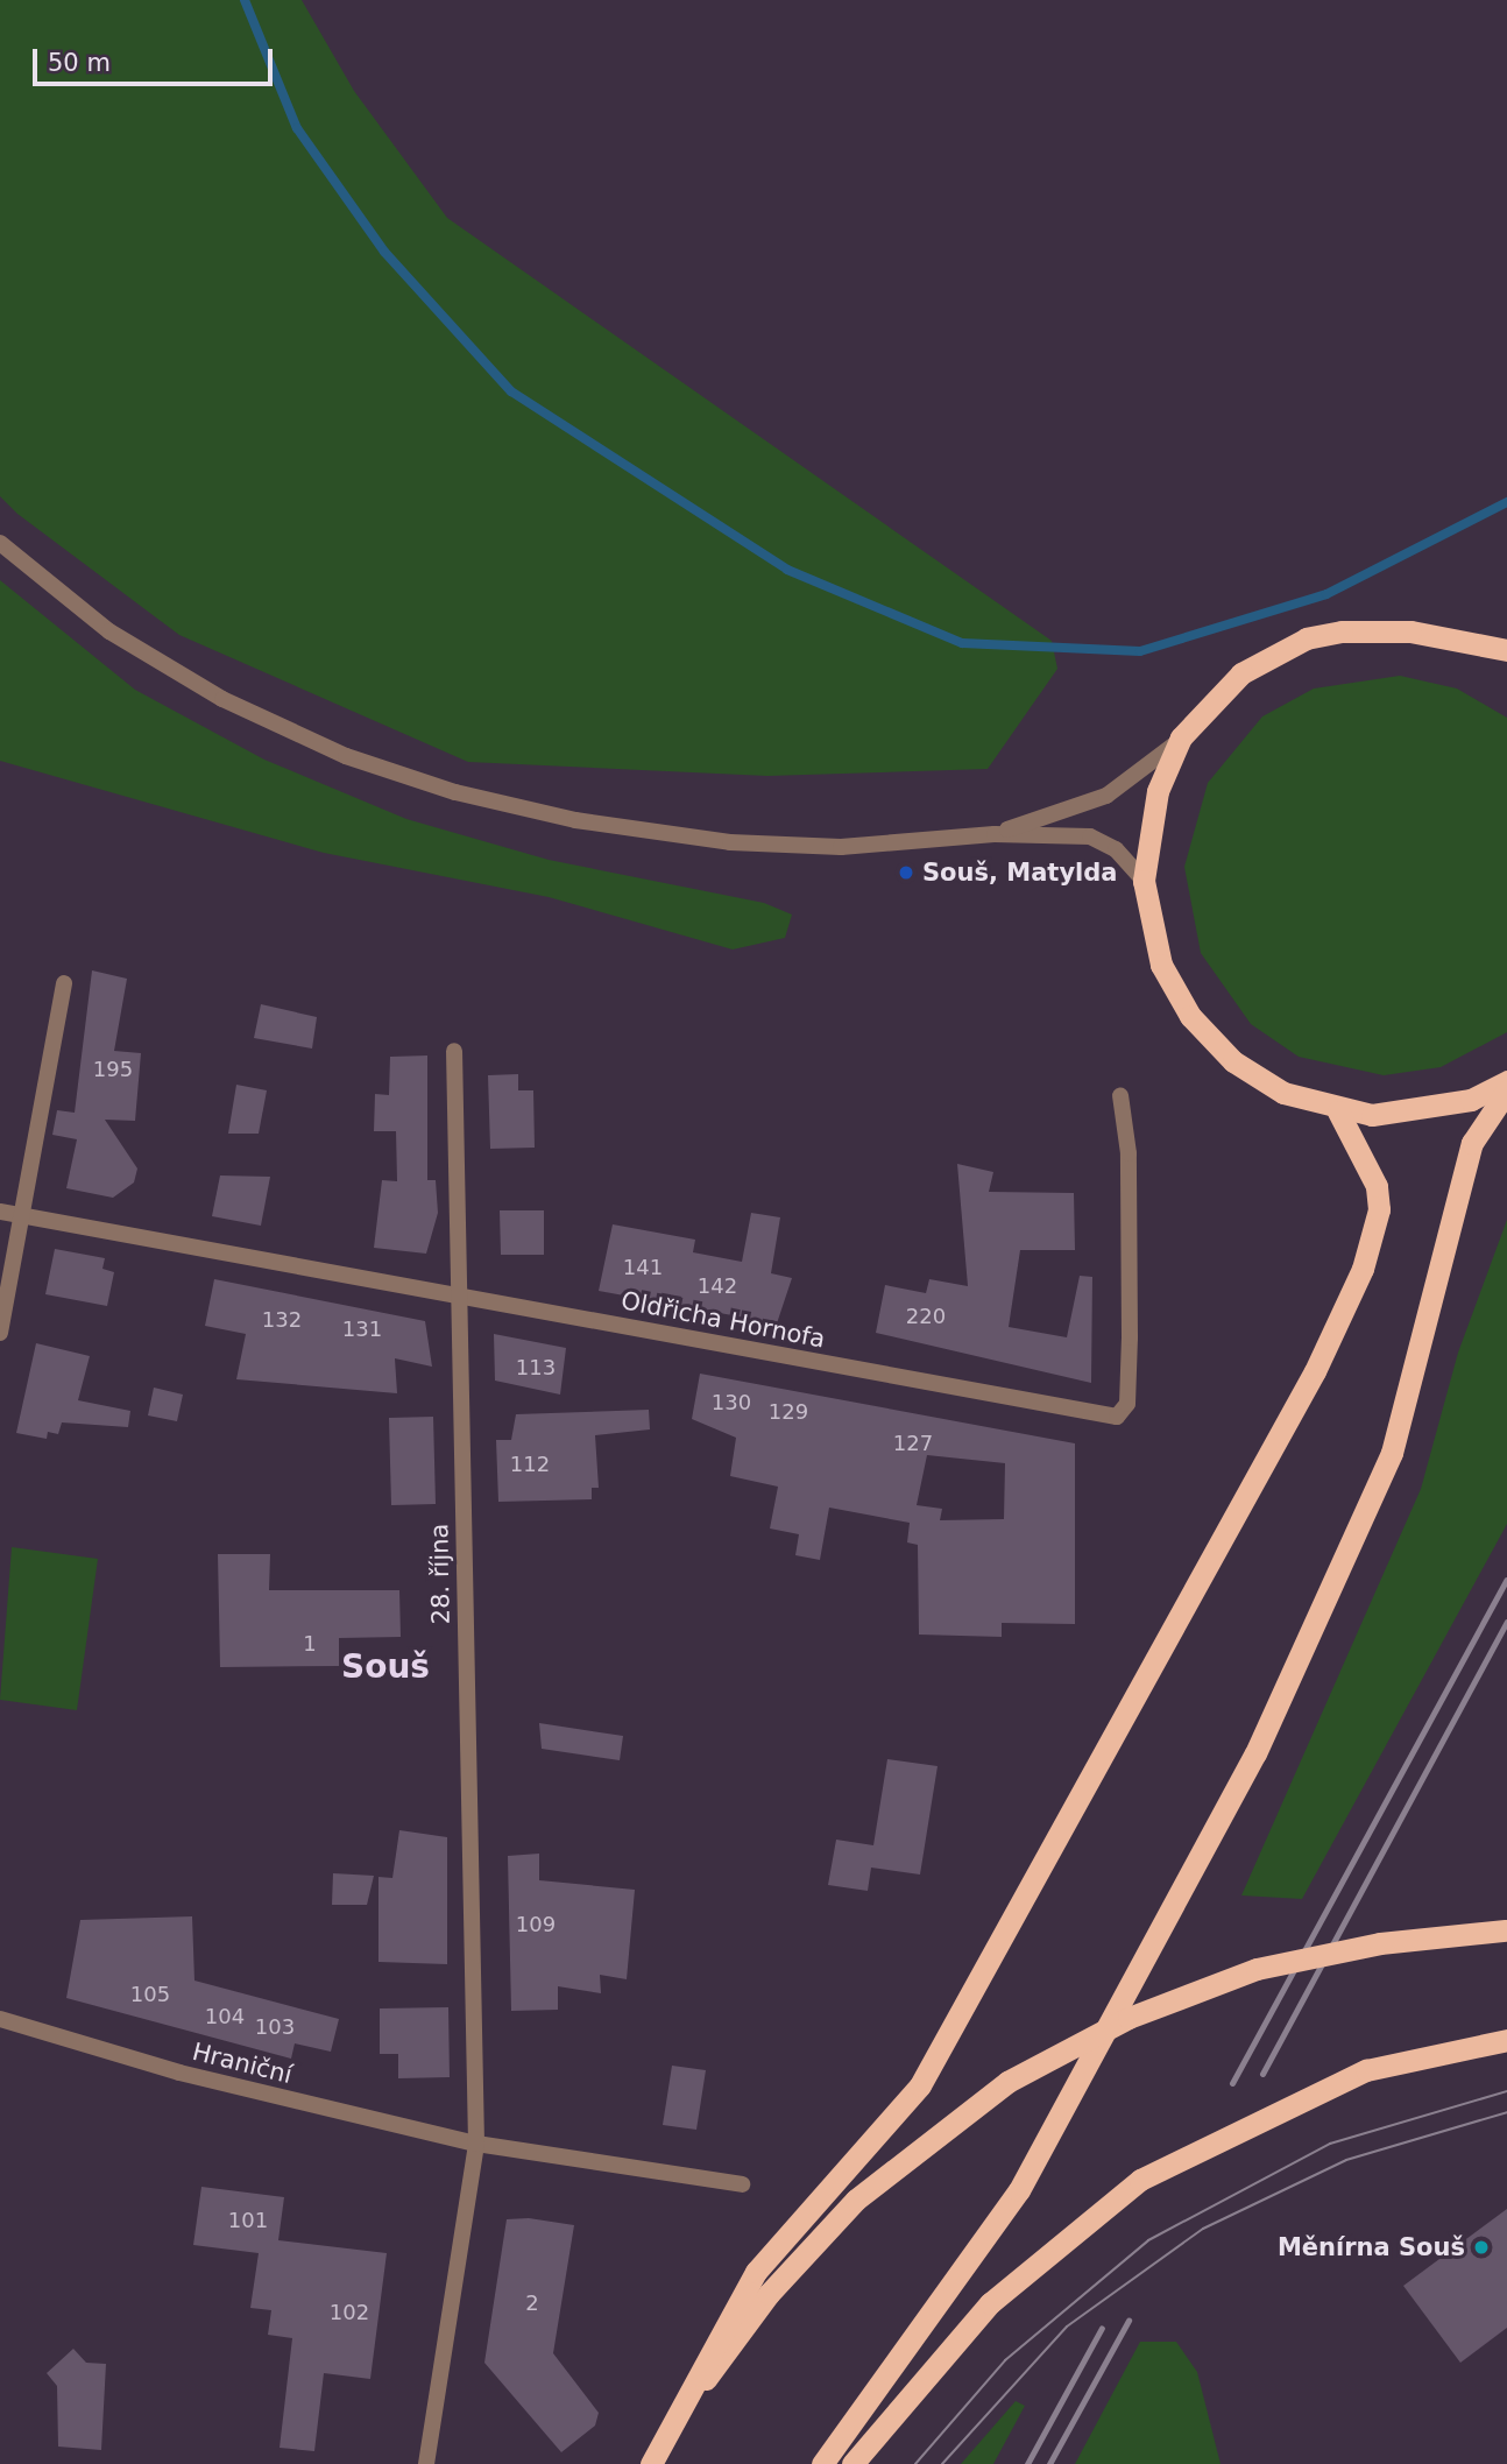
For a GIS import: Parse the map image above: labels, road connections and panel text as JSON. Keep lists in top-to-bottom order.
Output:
{
  "streets": {
    "street": ["Oldřicha Hornofa", "28. října", "Hraniční"]
  },
  "crossings": [
    ["Oldřicha Hornofa", "28. října"],
    ["28. října", "Hraniční"]
  ],
  "districts": ["Souš"],
  "places": ["Souš, Matylda", "Měnírna Souš"],
  "house_numbers": [
    "195",
    "141",
    "142",
    "220",
    "132",
    "131",
    "113",
    "130",
    "129",
    "127",
    "112",
    "1",
    "109",
    "105",
    "104",
    "103",
    "101",
    "2",
    "102"
  ],
  "scale_bar": "50 m"
}
